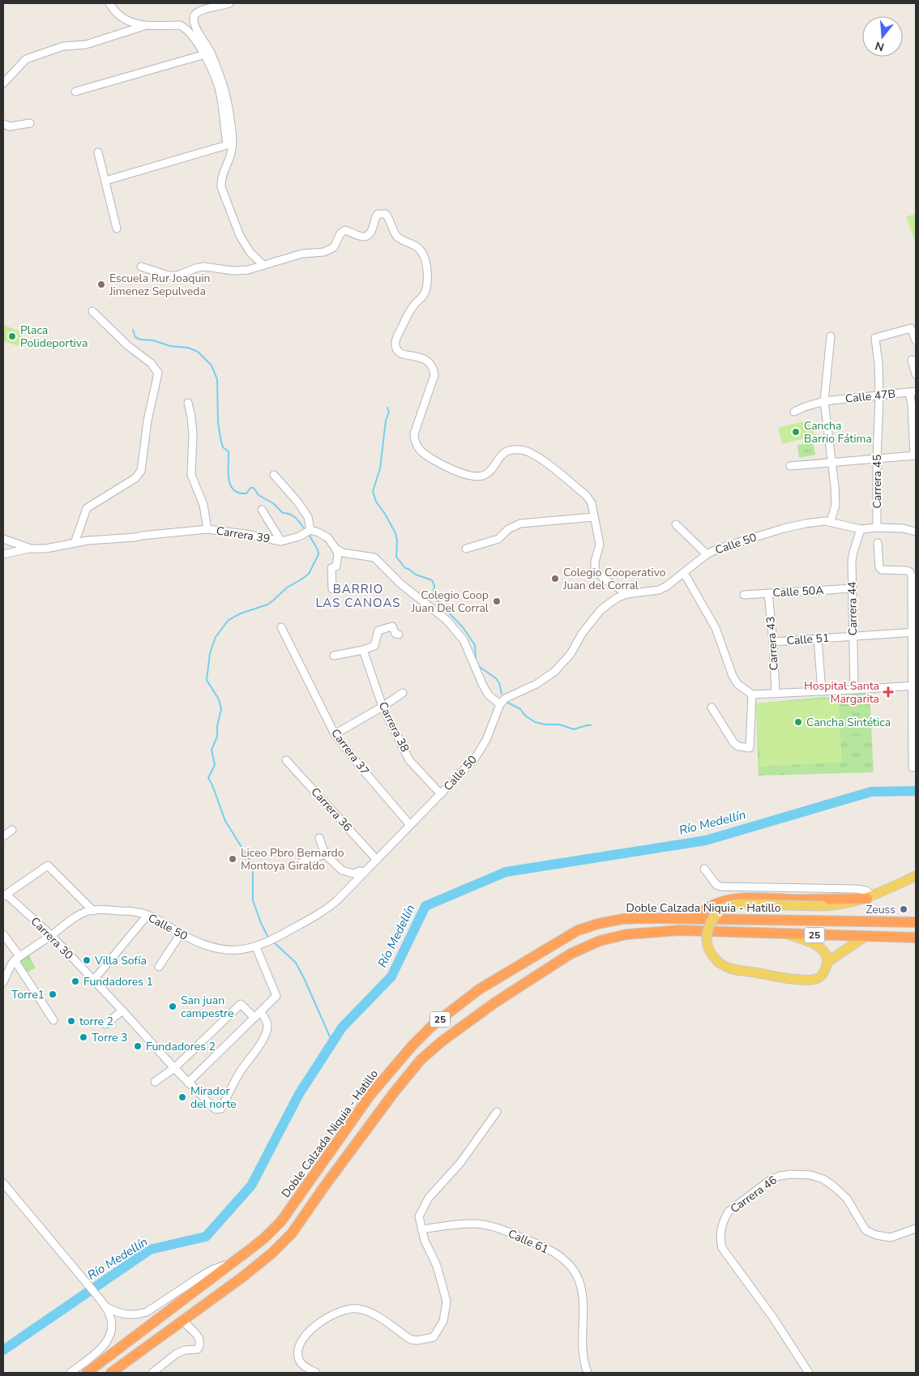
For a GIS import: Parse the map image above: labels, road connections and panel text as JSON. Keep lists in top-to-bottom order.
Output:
{
  "streets": {
    "highway": ["Doble Calzada Niquia - Hatillo", "25"],
    "street": [
      "Calle 47B",
      "Carrera 45",
      "Carrera 39",
      "Calle 50",
      "Calle 50A",
      "Carrera 44",
      "Calle 51",
      "Carrera 43",
      "Carrera 38",
      "Carrera 37",
      "Carrera 36",
      "Carrera 30",
      "Carrera 46",
      "Calle 61"
    ]
  },
  "crossings": [
    ["Calle 47B", "Carrera 45"],
    ["Carrera 45", "Calle 50"],
    ["Calle 50", "Carrera 44"],
    ["Calle 50", "Carrera 38"],
    ["Calle 50", "Carrera 37"],
    ["Calle 50", "Carrera 36"],
    ["Calle 50", "Carrera 30"],
    ["Calle 50A", "Carrera 44"],
    ["Calle 50A", "Carrera 43"],
    ["Carrera 44", "Calle 51"],
    ["Calle 51", "Carrera 43"]
  ],
  "districts": ["BARRIO LAS CANOAS"],
  "water": ["Río Medellín"],
  "places": {
    "other": [
      "Escuela Rur Joaquin Jimenez Sepulveda",
      "Placa Polideportiva",
      "Cancha Barrio Fátima",
      "Colegio Cooperativo Juan del Corral",
      "Colegio Coop Juan Del Corral",
      "Cancha Sintética",
      "Liceo Pbro Bernardo Montoya Giraldo",
      "Zeuss",
      "Villa Sofía",
      "Fundadores 1",
      "Torre1",
      "San juan campestre",
      "torre 2",
      "Torre 3",
      "Fundadores 2",
      "Mirador del norte"
    ],
    "health": ["Hospital Santa Margarita"]
  },
  "north": "bottom"
}
